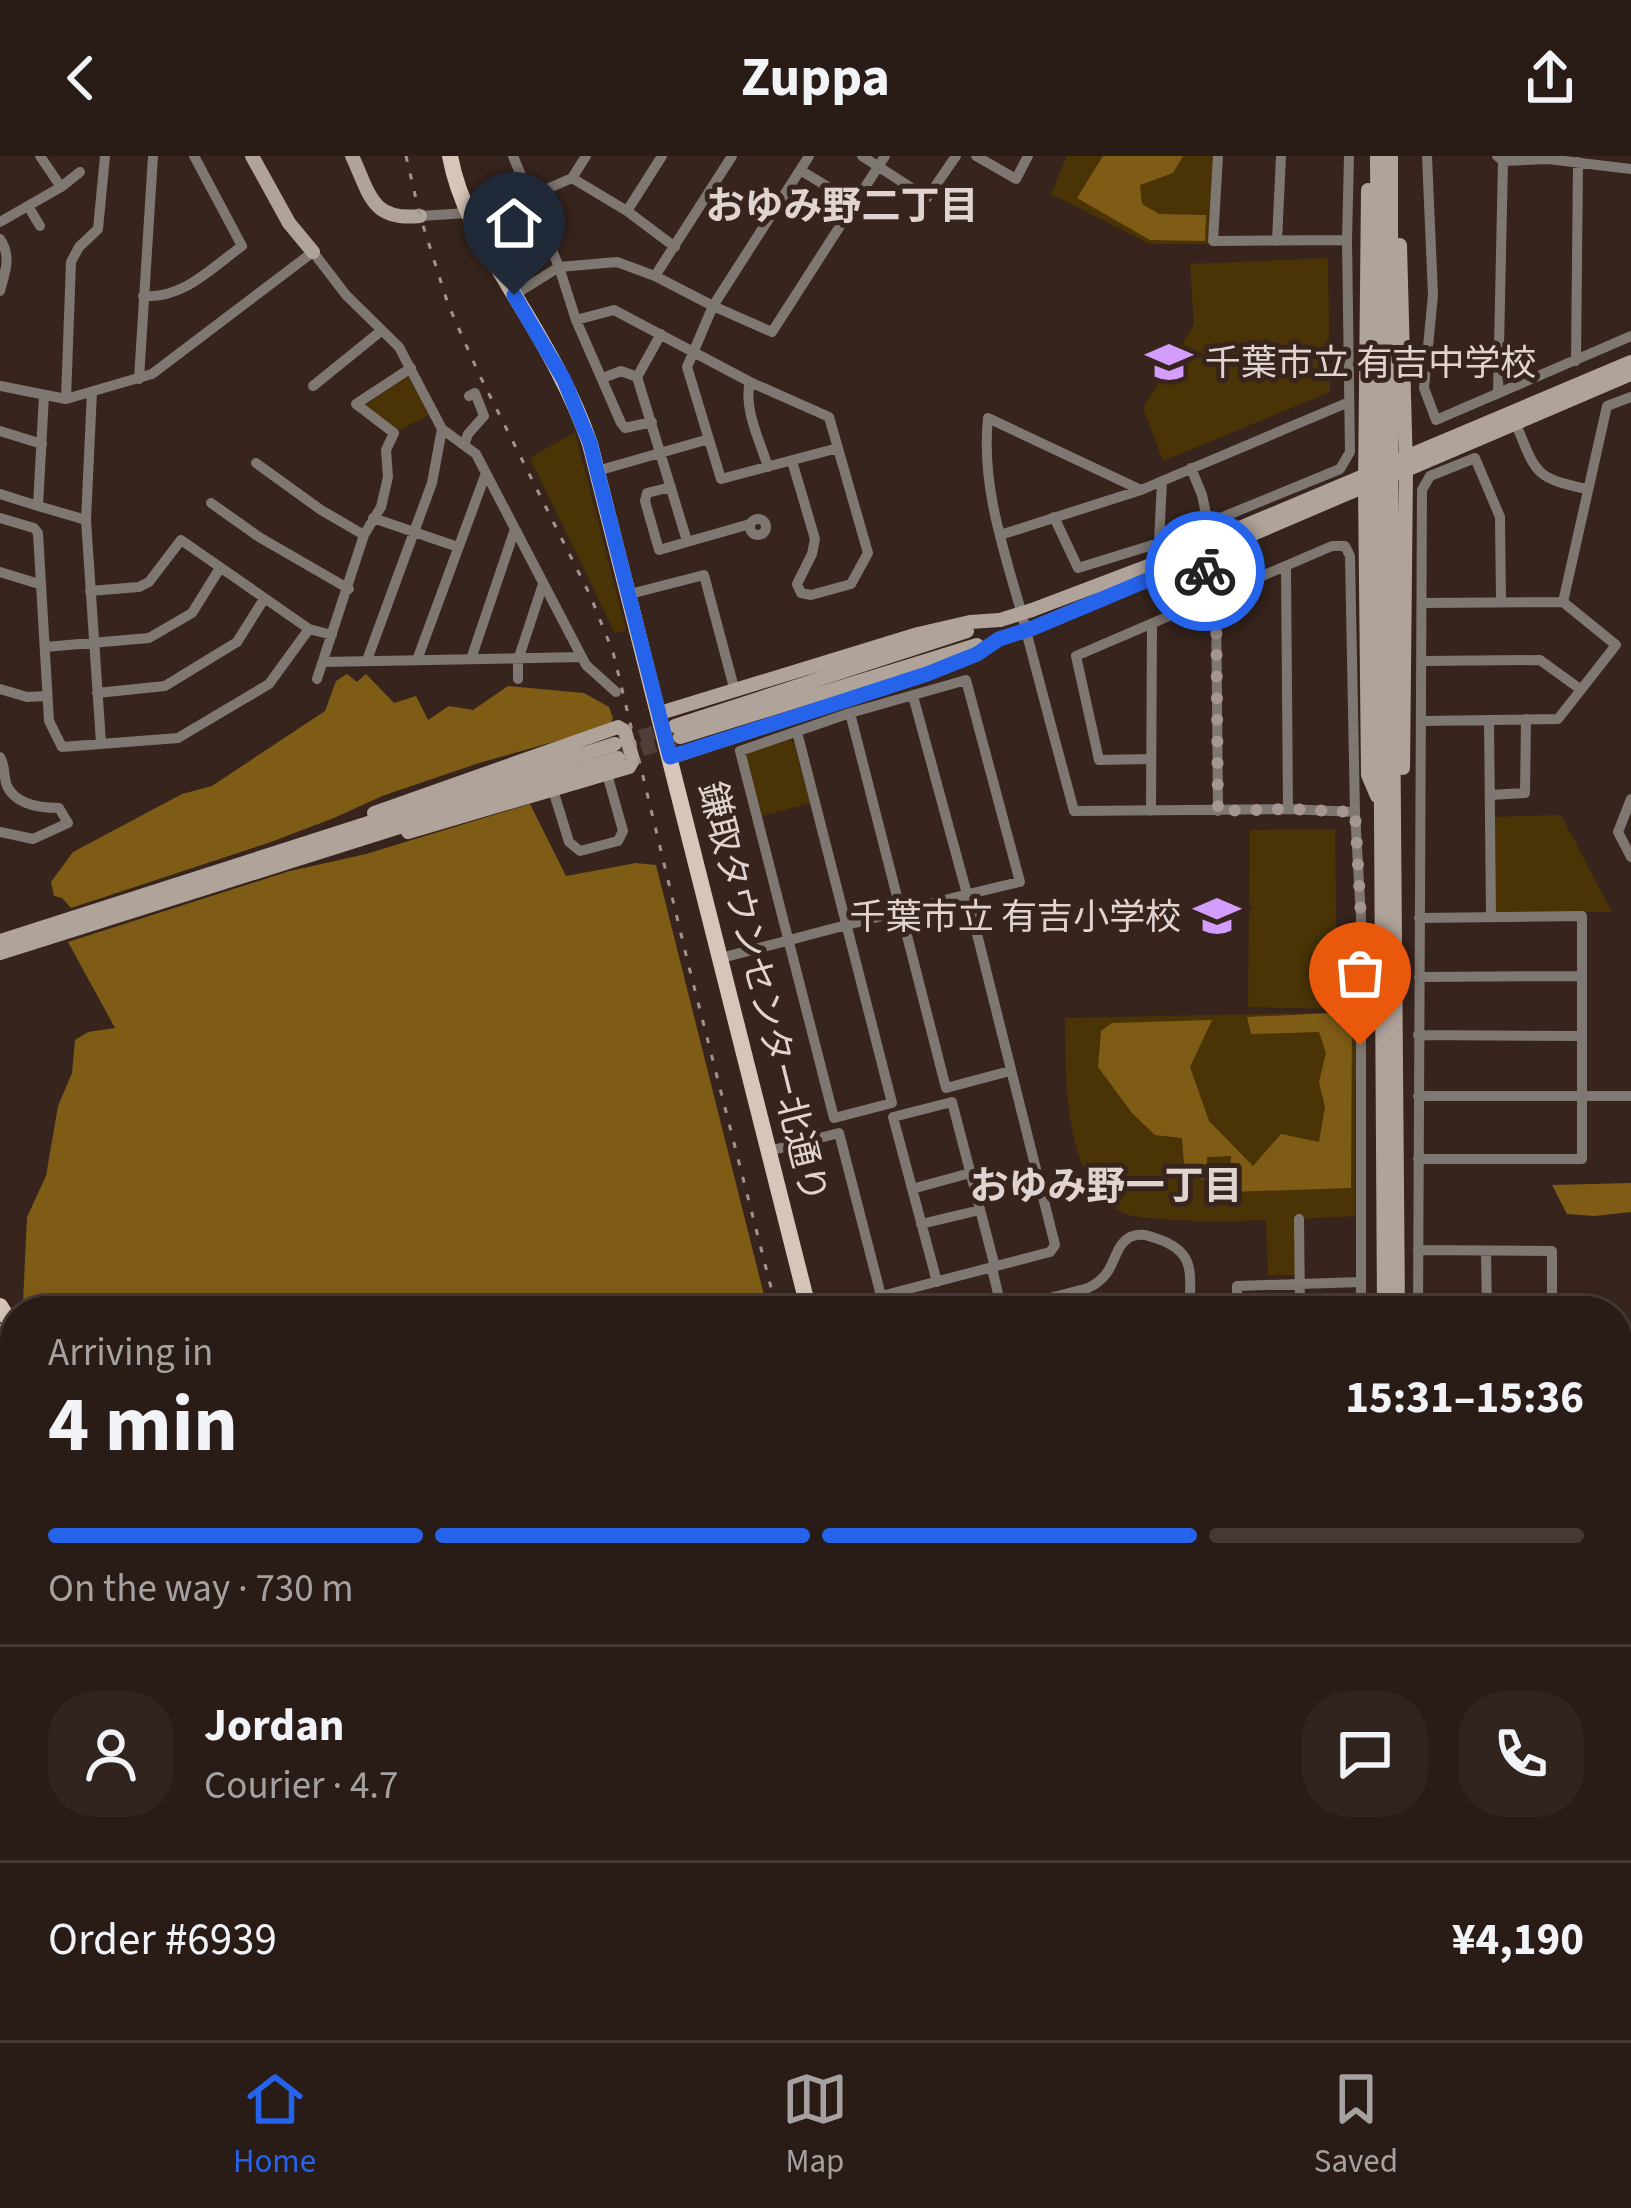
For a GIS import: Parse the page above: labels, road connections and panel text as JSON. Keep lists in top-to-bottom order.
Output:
{
  "streets": {
    "main road": ["鎌取タウンセンター北通り"]
  },
  "districts": ["おゆみ野二丁目", "おゆみ野一丁目"],
  "places": {
    "school or university": ["千葉市立 有吉中学校", "千葉市立 有吉小学校"]
  },
  "page": {
    "header": "Zuppa",
    "heading": ["4 min", "Arriving in", "15:31–15:36"],
    "panel": [
      "Jordan",
      "Courier · 4.7",
      "Order #6939",
      "¥4,190"
    ],
    "bar": "On the way · 730 m",
    "tabs": ["Home", "Map", "Saved"]
  }
}
